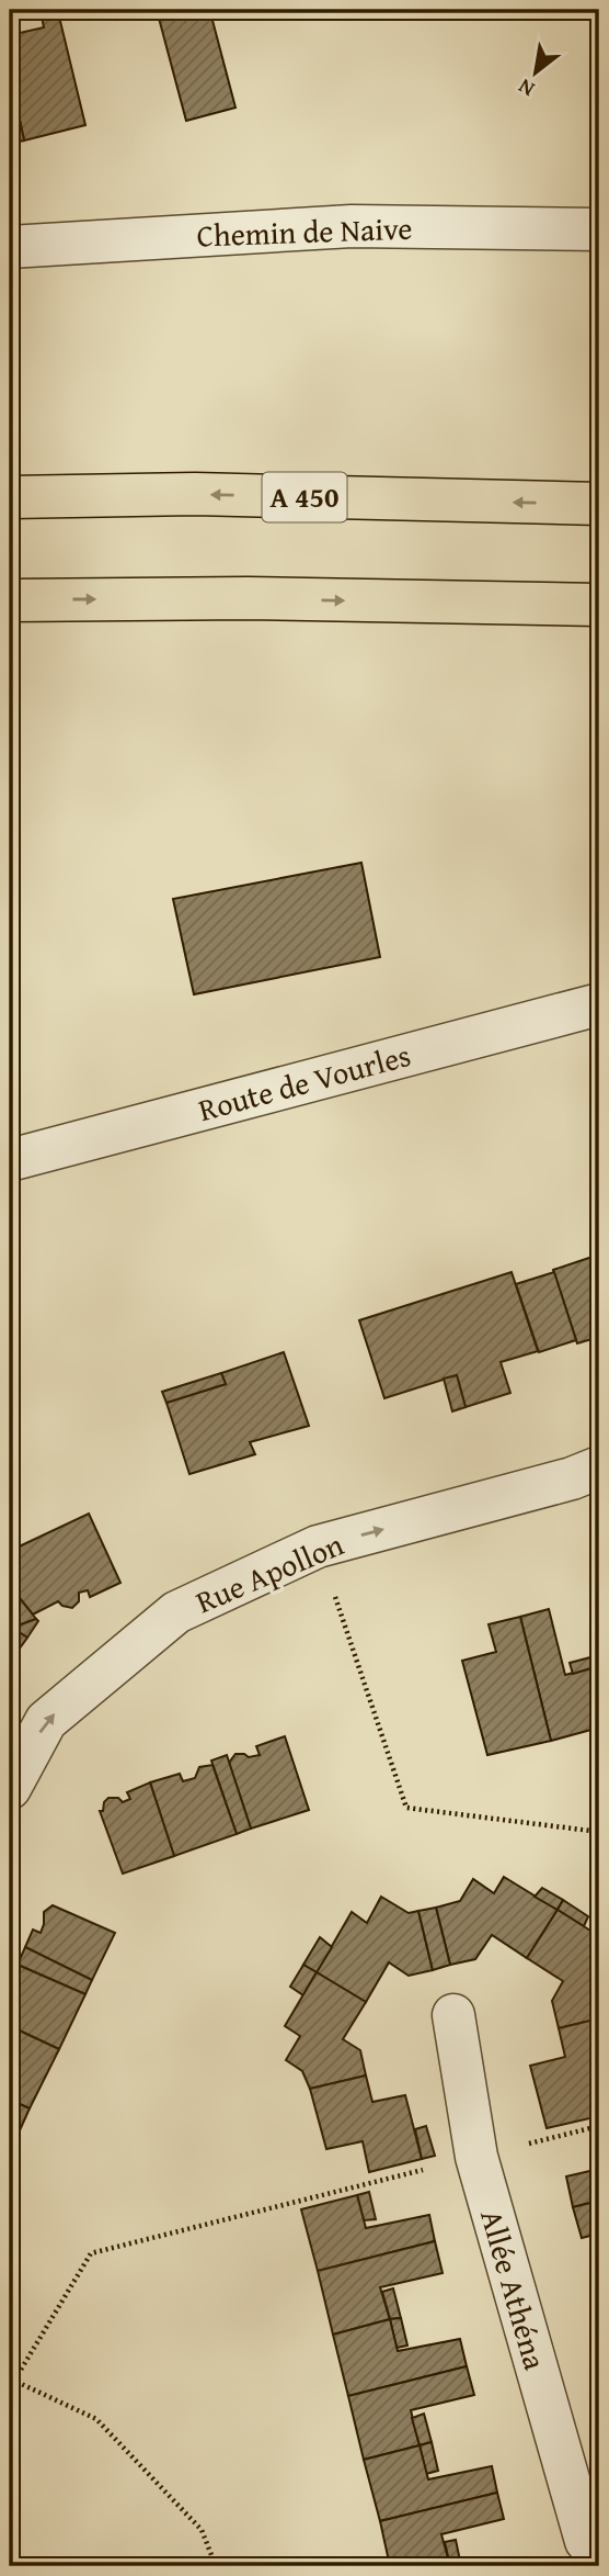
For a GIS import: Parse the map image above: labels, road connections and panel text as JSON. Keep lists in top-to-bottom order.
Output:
{
  "streets": {
    "highway": ["A 450"],
    "street": [
      "Chemin de Naive",
      "Route de Vourles",
      "Rue Apollon",
      "Allée Athéna"
    ]
  },
  "one_way": ["Rue Apollon"],
  "north": "bottom left"
}
